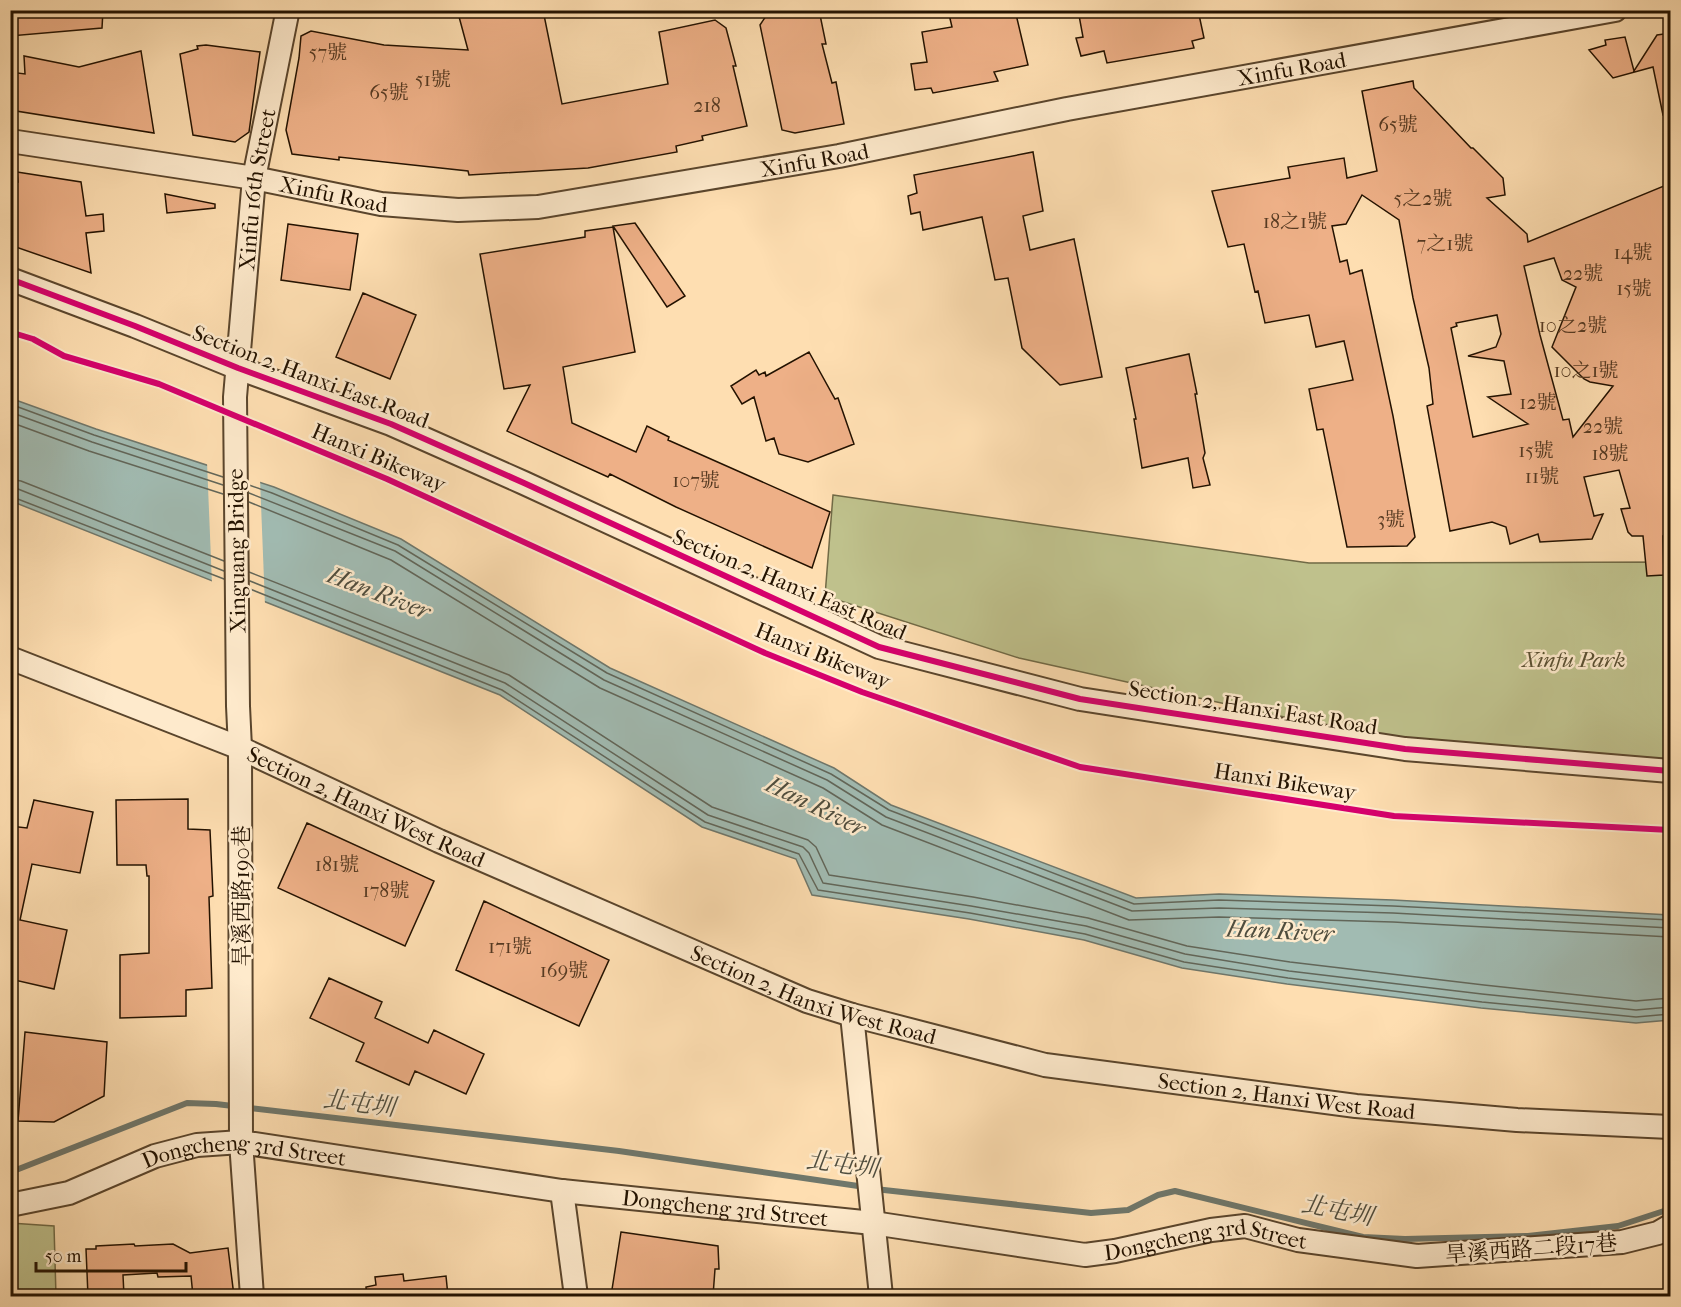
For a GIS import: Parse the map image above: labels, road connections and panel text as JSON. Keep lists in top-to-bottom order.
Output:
{
  "streets": {
    "street": [
      "Xinfu Road",
      "Xinfu 16th Street",
      "Section 2, Hanxi East Road",
      "Xinguang Bridge",
      "Section 2, Hanxi West Road",
      "旱溪西路190巷",
      "Dongcheng 3rd Street",
      "旱溪西路二段17巷"
    ],
    "cycle path": ["Hanxi Bikeway"]
  },
  "crossings": [
    ["Xinfu Road", "Xinfu 16th Street"],
    ["Xinfu 16th Street", "Section 2, Hanxi East Road"],
    ["Xinfu 16th Street", "Xinguang Bridge"],
    ["Xinguang Bridge", "旱溪西路190巷"],
    ["Section 2, Hanxi West Road", "旱溪西路190巷"],
    ["旱溪西路190巷", "Dongcheng 3rd Street"],
    ["Dongcheng 3rd Street", "旱溪西路二段17巷"]
  ],
  "water": ["Han River", "北屯圳"],
  "parks": ["Xinfu Park"],
  "house_numbers": [
    "57號",
    "51號",
    "65號",
    "218",
    "65號",
    "5之2號",
    "18之1號",
    "7之1號",
    "14號",
    "22號",
    "15號",
    "10之2號",
    "10之1號",
    "12號",
    "22號",
    "15號",
    "18號",
    "11號",
    "107號",
    "3號",
    "181號",
    "178號",
    "171號",
    "169號"
  ],
  "scale_bar": "50 m"
}
